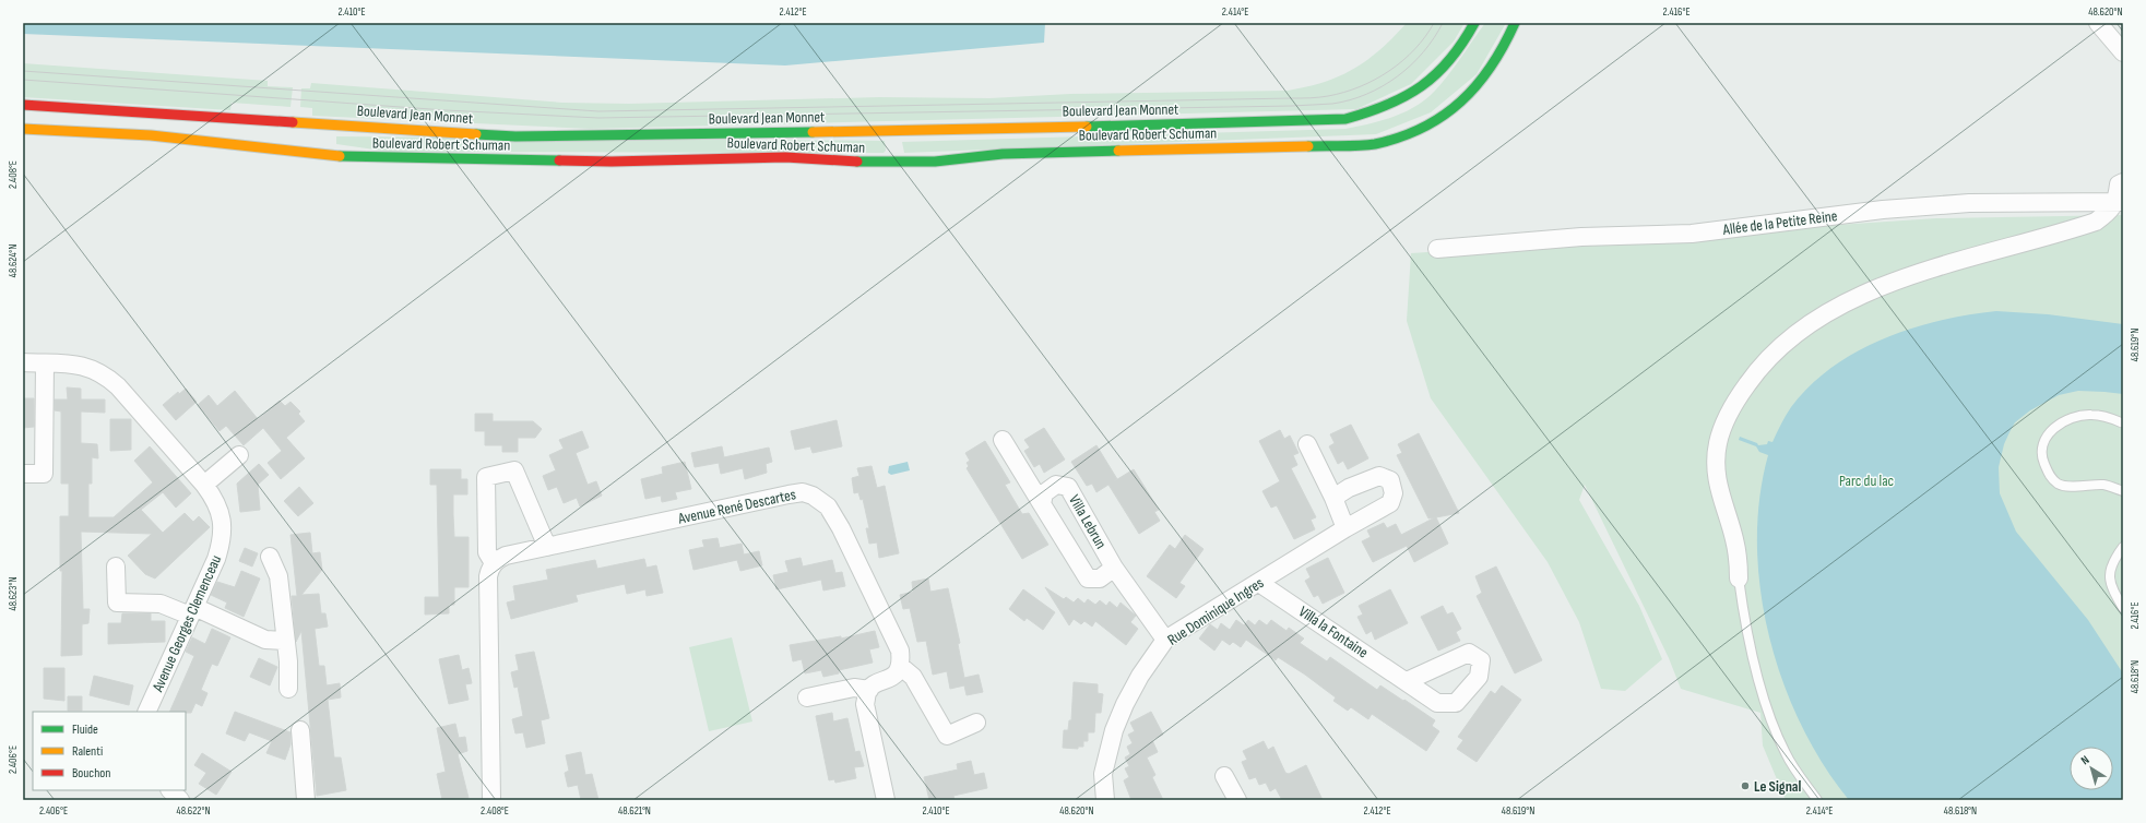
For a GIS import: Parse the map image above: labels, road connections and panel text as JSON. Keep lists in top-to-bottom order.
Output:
{
  "streets": {
    "main road": ["Boulevard Jean Monnet", "Boulevard Robert Schuman"],
    "street": [
      "Allée de la Petite Reine",
      "Avenue René Descartes",
      "Villa Lebrun",
      "Rue Dominique Ingres",
      "Avenue Georges Clemenceau",
      "Villa la Fontaine"
    ]
  },
  "crossings": [
    ["Villa Lebrun", "Rue Dominique Ingres"],
    ["Rue Dominique Ingres", "Villa la Fontaine"]
  ],
  "parks": ["Parc du lac"],
  "places": ["Le Signal"],
  "legend": ["Fluide", "Ralenti", "Bouchon"],
  "north": "top left",
  "coordinates": [
    "2.410°E",
    "2.412°E",
    "2.414°E",
    "2.416°E",
    "48.620°N",
    "2.408°E",
    "48.624°N",
    "48.619°N",
    "48.623°N",
    "48.618°N",
    "2.406°E",
    "48.622°N",
    "48.621°N"
  ]
}
